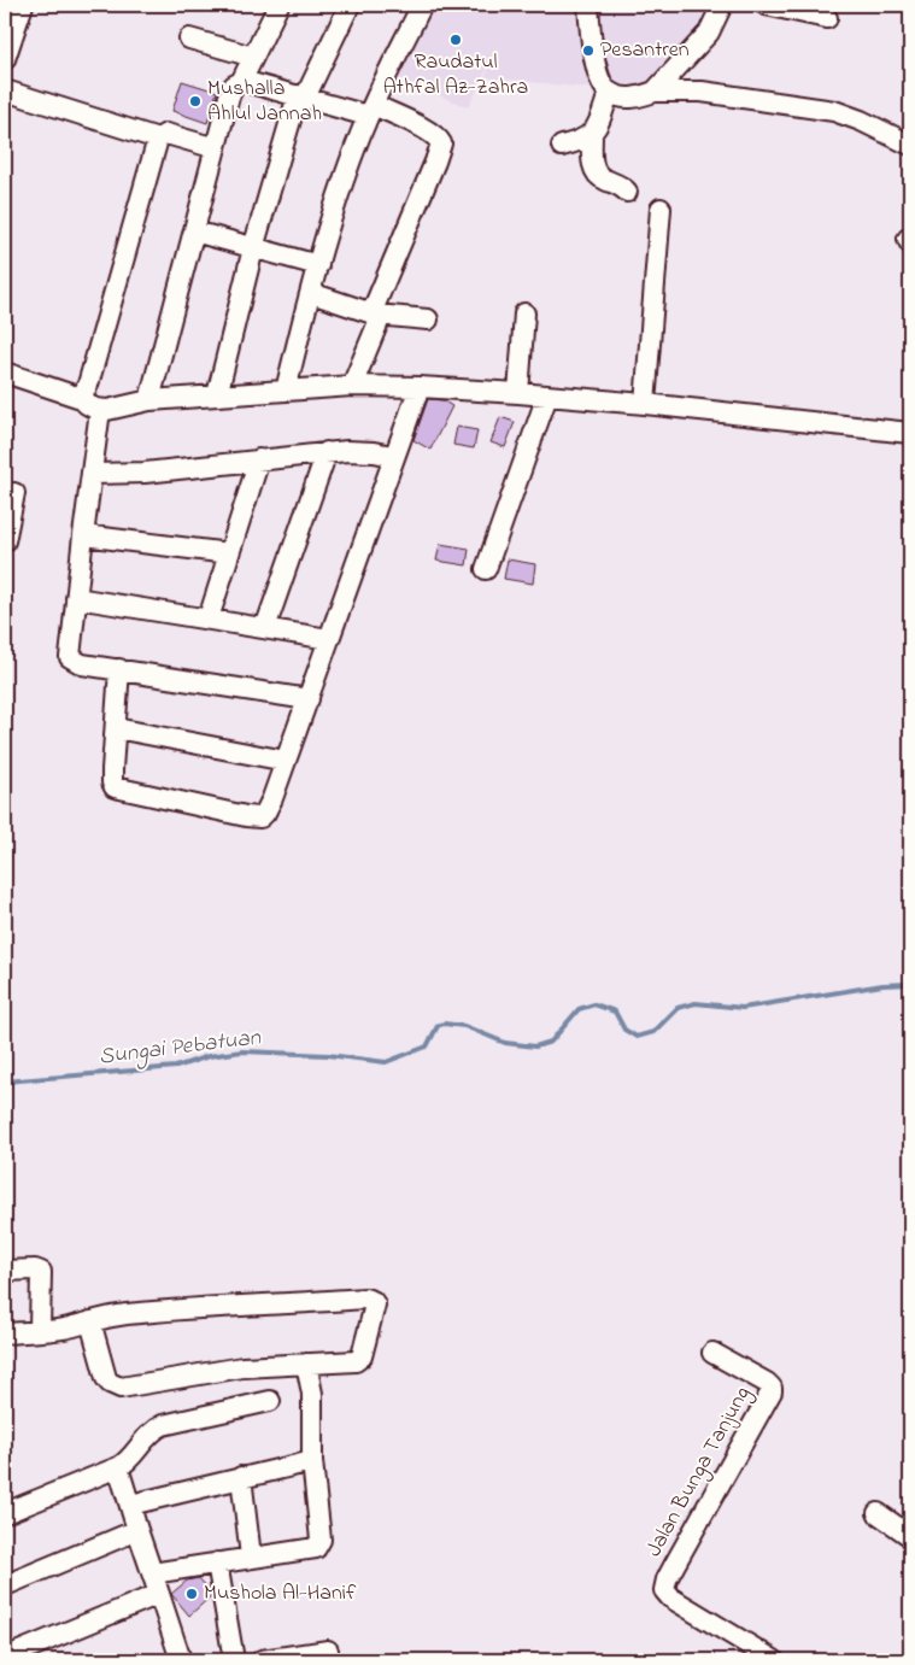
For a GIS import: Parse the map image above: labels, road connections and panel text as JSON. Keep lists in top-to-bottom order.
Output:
{
  "streets": {
    "street": ["Jalan Bunga Tanjung"]
  },
  "water": ["Sungai Pebatuan"],
  "places": [
    "Raudatul Athfal Az-Zahra",
    "Pesantren",
    "Mushalla Ahlul Jannah",
    "Mushola Al-Hanif"
  ]
}
